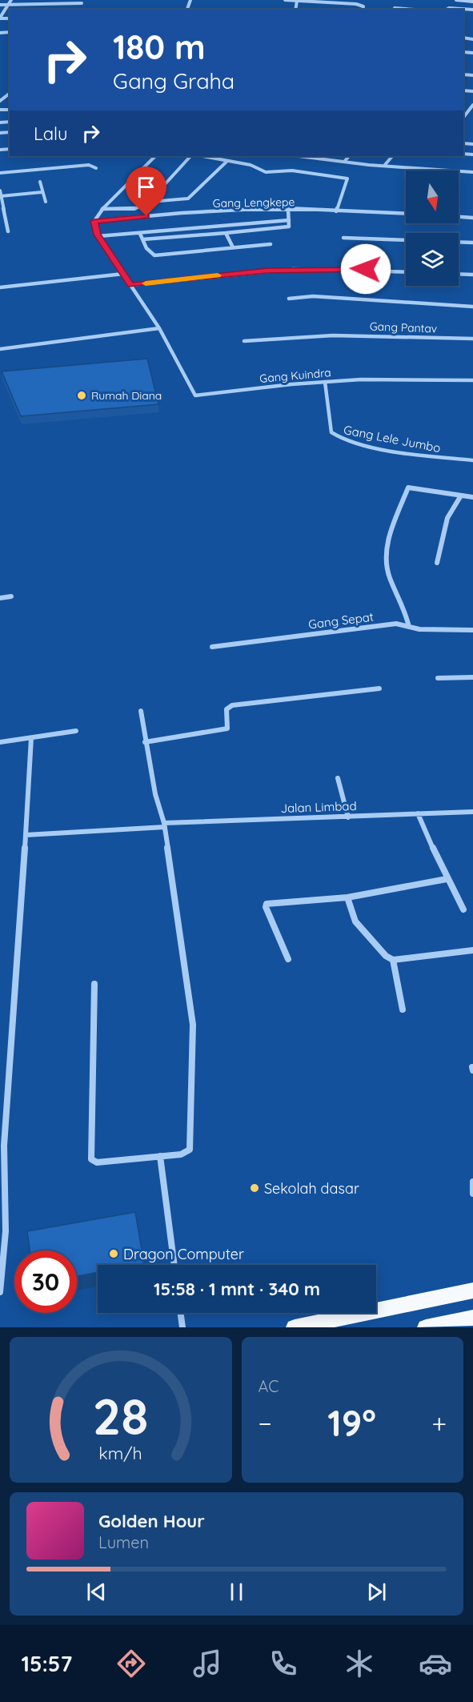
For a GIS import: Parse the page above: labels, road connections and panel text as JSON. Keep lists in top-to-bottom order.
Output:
{
  "streets": {
    "street": [
      "Gang Lengkepe",
      "Gang Pantav",
      "Gang Kuindra",
      "Gang Lele Jumbo",
      "Gang Sepat",
      "Jalan Limbad"
    ]
  },
  "crossings": [
    ["Gang Kuindra", "Gang Lele Jumbo"]
  ],
  "places": ["Rumah Diana", "Sekolah dasar", "Dragon Computer"],
  "north": "bottom",
  "page": {
    "turn": ["180 m", "Gang Graha"],
    "then": "Lalu",
    "limit": "30",
    "trip": "15:58 · 1 mnt · 340 m",
    "tile": "AC",
    "heat": ["−", "19°", "+"],
    "song": ["Golden Hour", "Lumen"],
    "tabs": "15:57",
    "gauge": ["28", "km/h"]
  }
}
